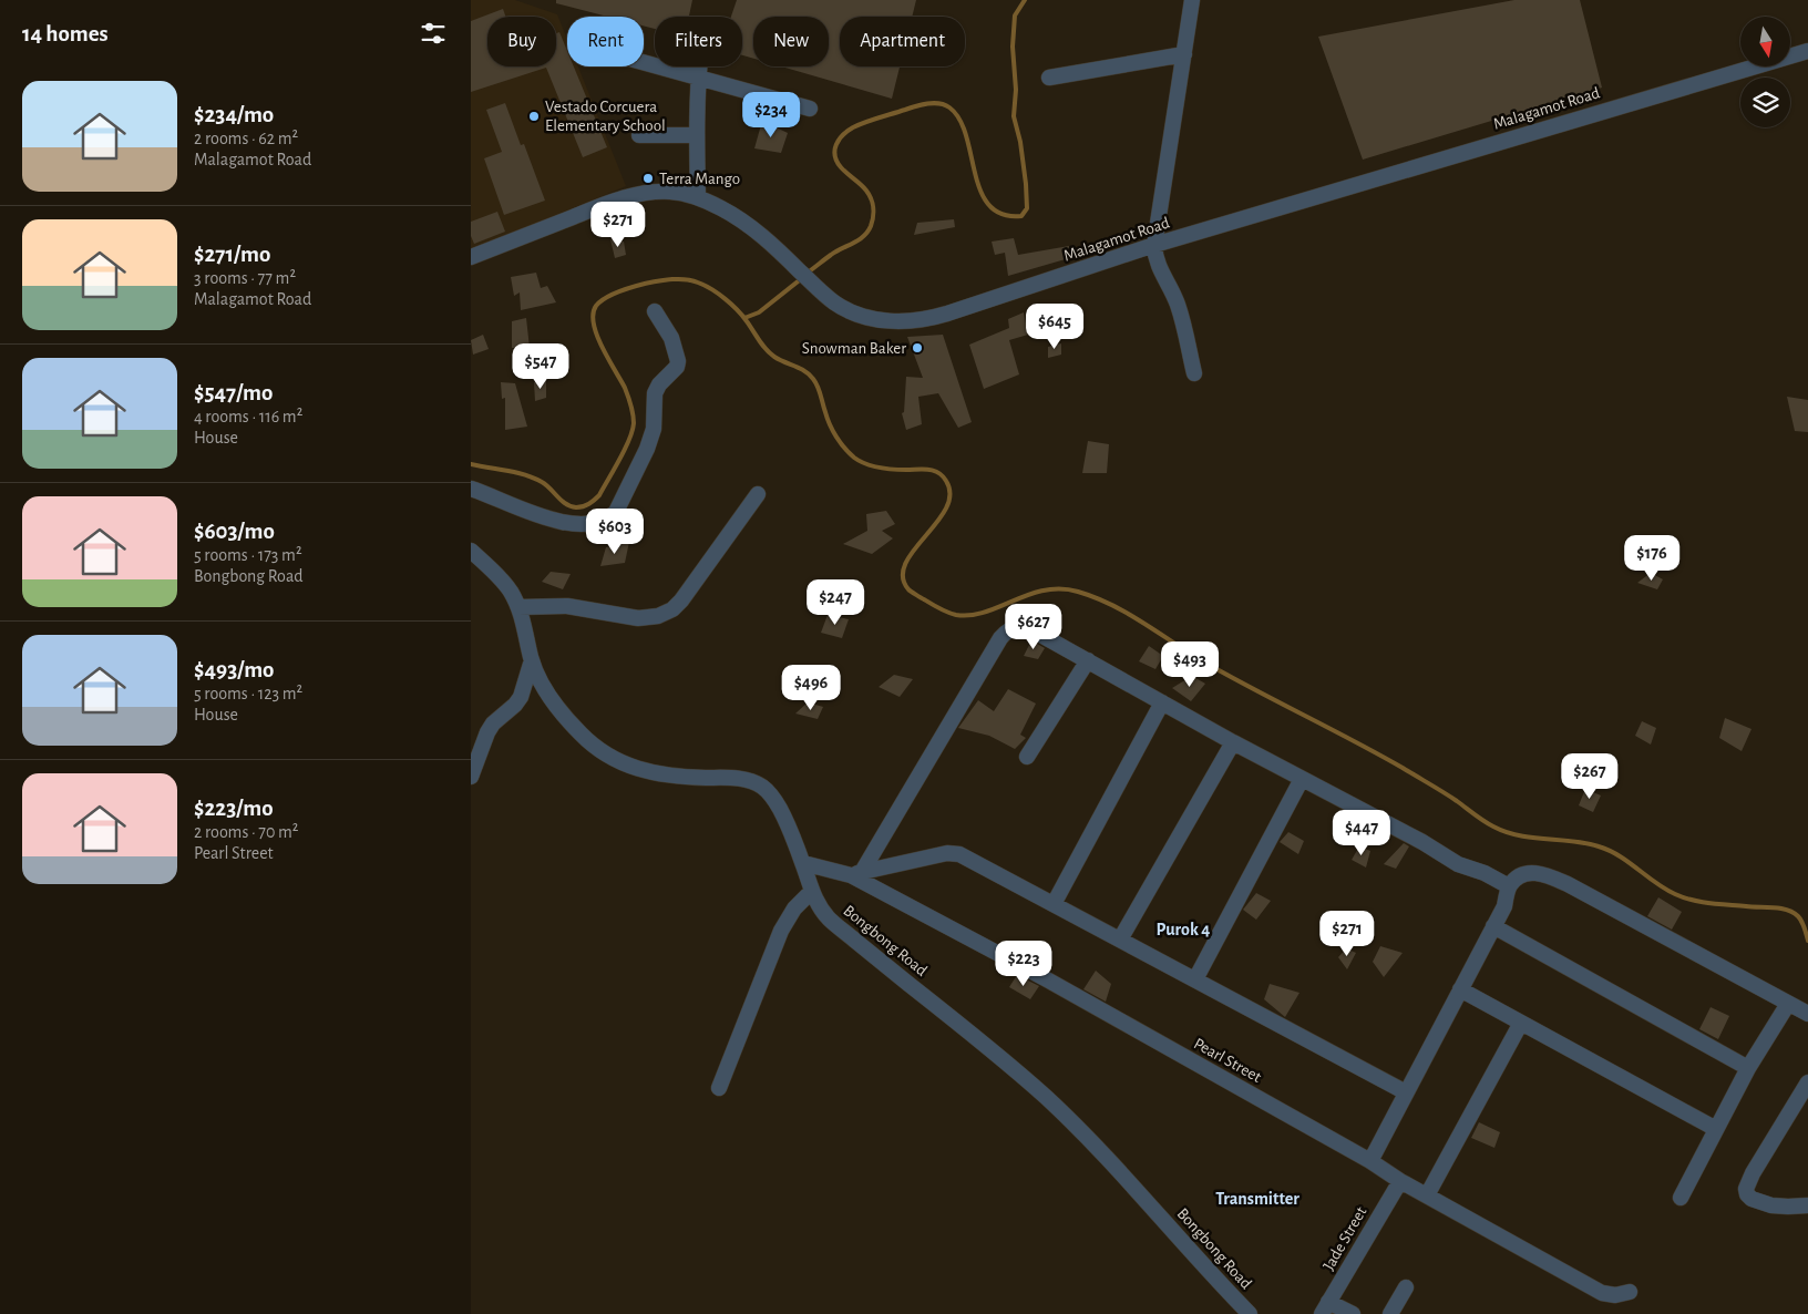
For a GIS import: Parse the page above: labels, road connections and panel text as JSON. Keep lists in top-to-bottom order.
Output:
{
  "streets": {
    "street": [
      "Malagamot Road",
      "Bongbong Road",
      "Pearl Street",
      "Jade Street"
    ]
  },
  "crossings": [
    ["Bongbong Road", "Pearl Street"],
    ["Pearl Street", "Jade Street"]
  ],
  "districts": ["Purok 4", "Transmitter"],
  "places": ["Vestado Corcuera Elementary School", "Terra Mango", "Snowman Baker"],
  "north": "bottom",
  "page": {
    "heading": "14 homes",
    "chip": [
      "Buy",
      "Rent",
      "Filters",
      "New",
      "Apartment"
    ],
    "list": [
      {
        "name": "$234/mo",
        "note": "2 rooms · 62 m² · Malagamot Road"
      },
      {
        "name": "$271/mo",
        "note": "3 rooms · 77 m² · Malagamot Road"
      },
      {
        "name": "$547/mo",
        "note": "4 rooms · 116 m² · House"
      },
      {
        "name": "$603/mo",
        "note": "5 rooms · 173 m² · Bongbong Road"
      },
      {
        "name": "$493/mo",
        "note": "5 rooms · 123 m² · House"
      },
      {
        "name": "$223/mo",
        "note": "2 rooms · 70 m² · Pearl Street"
      }
    ],
    "price": [
      "$234",
      "$271",
      "$645",
      "$547",
      "$603",
      "$176",
      "$247",
      "$627",
      "$493",
      "$496",
      "$267",
      "$447",
      "$271",
      "$223"
    ]
  }
}
